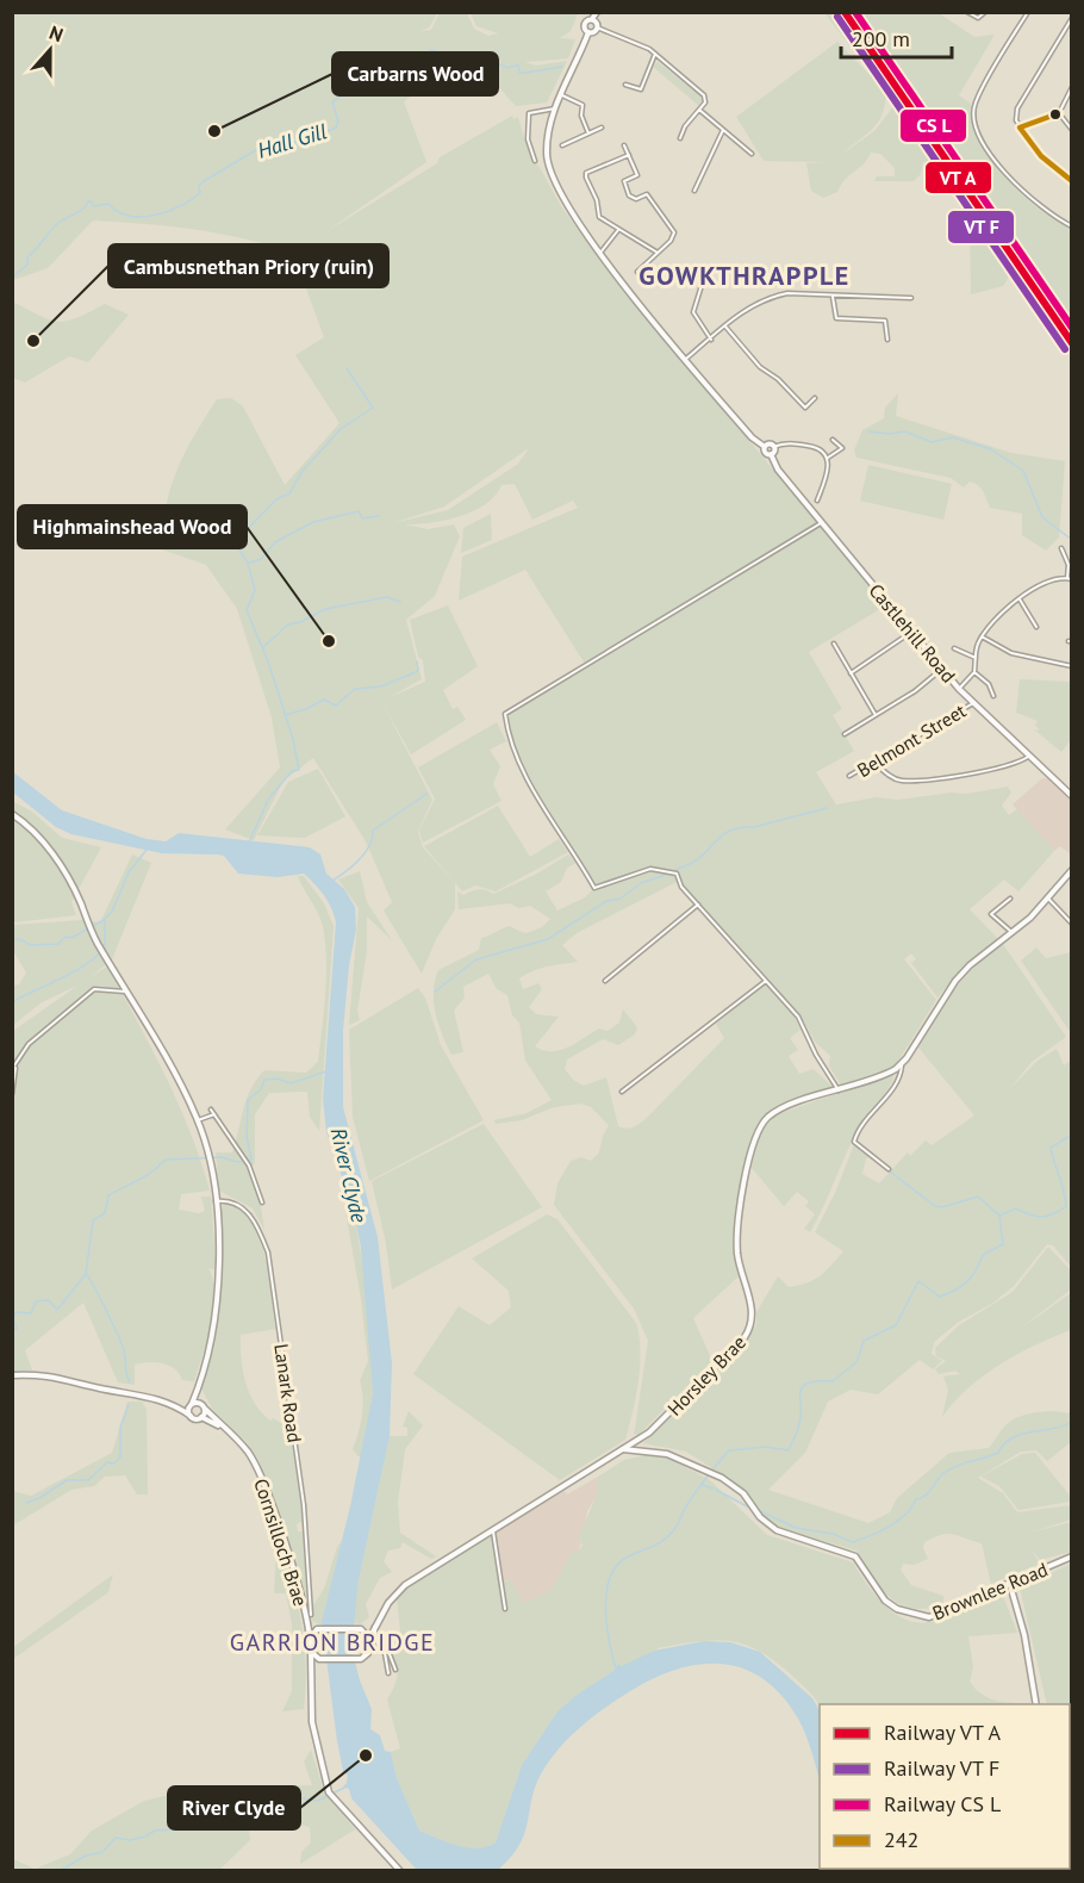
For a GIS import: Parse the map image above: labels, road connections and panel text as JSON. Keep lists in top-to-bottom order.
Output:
{
  "streets": {
    "main road": [
      "Castlehill Road",
      "Horsley Brae",
      "Cornsilloch Brae",
      "Brownlee Road"
    ],
    "street": ["Belmont Street", "Lanark Road"]
  },
  "crossings": [
    ["Castlehill Road", "Belmont Street"],
    ["Horsley Brae", "Brownlee Road"]
  ],
  "districts": ["GOWKTHRAPPLE", "GARRION BRIDGE"],
  "water": ["Hall Gill", "River Clyde"],
  "places": [
    "Carbarns Wood",
    "Cambusnethan Priory (ruin)",
    "Highmainshead Wood",
    "River Clyde"
  ],
  "lines": ["transit line 242"],
  "legend": [
    "Railway VT A",
    "Railway VT F",
    "Railway CS L",
    "242"
  ],
  "scale_bar": "200 m",
  "north": "top"
}
